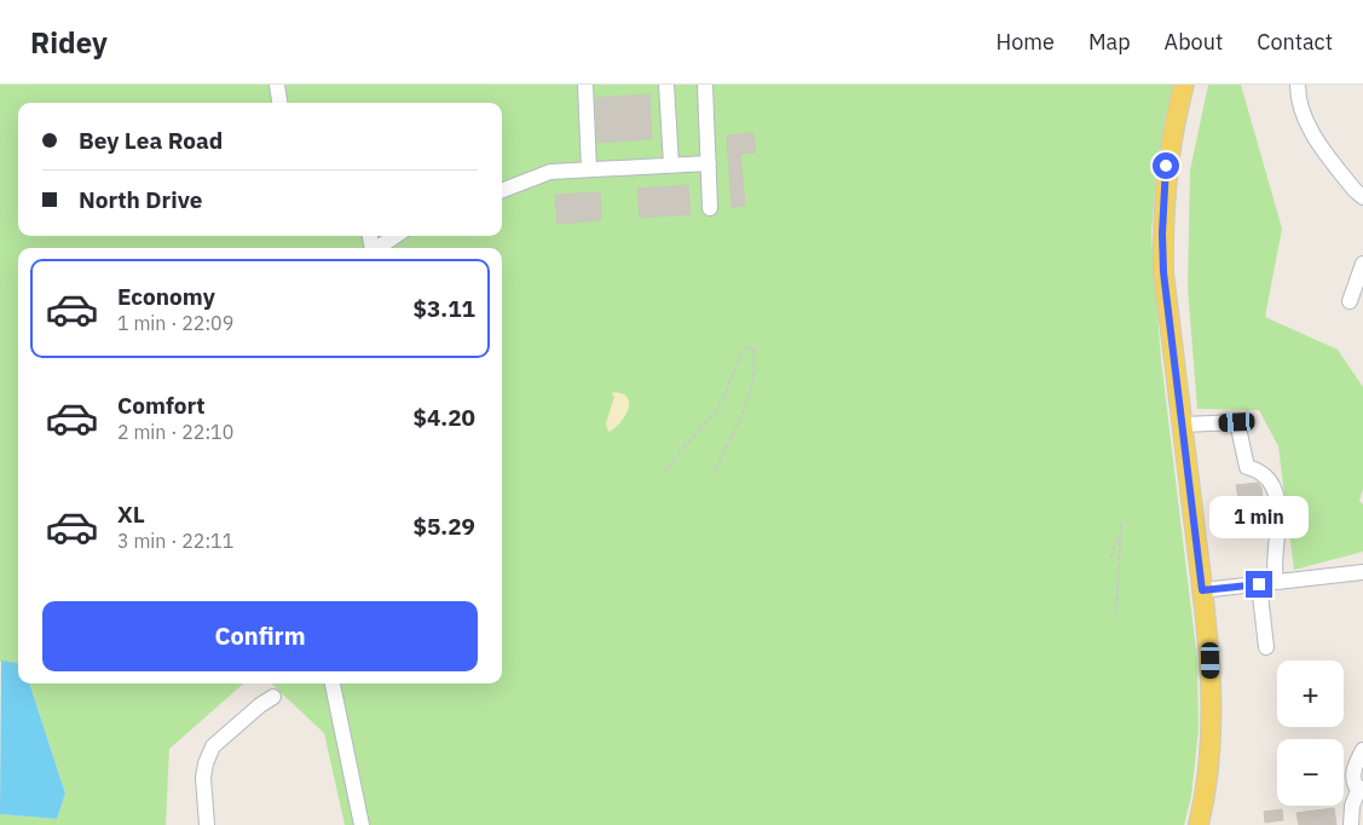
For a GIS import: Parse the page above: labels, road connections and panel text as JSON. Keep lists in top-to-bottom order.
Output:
{
  "page": {
    "header": "Ridey",
    "nav": [
      "Home",
      "Map",
      "About",
      "Contact"
    ],
    "banner": ["Bey Lea Road", "North Drive"],
    "list": [
      {
        "name": "Economy",
        "note": "1 min · 22:09",
        "value": "$3.11"
      },
      {
        "name": "Comfort",
        "note": "2 min · 22:10",
        "value": "$4.20"
      },
      {
        "name": "XL",
        "note": "3 min · 22:11",
        "value": "$5.29"
      }
    ],
    "bubble": "1 min",
    "buttons": "Confirm",
    "map_buttons": ["+", "−"]
  }
}
